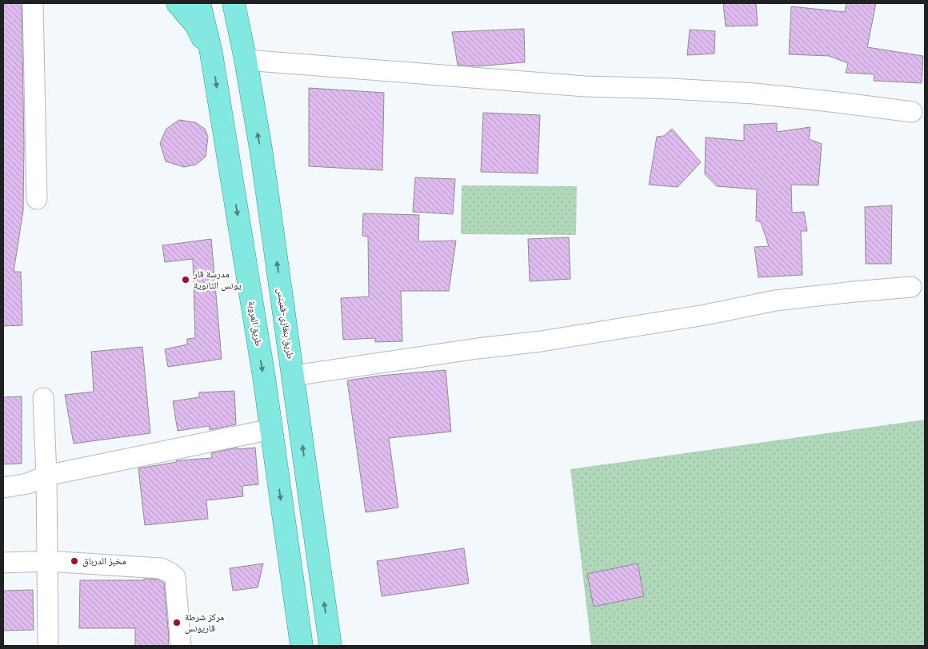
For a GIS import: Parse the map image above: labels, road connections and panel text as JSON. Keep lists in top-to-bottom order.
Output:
{
  "streets": {
    "main road": ["طريق العروبة", "طريق بنغازي-قمينس"]
  },
  "one_way": ["طريق العروبة", "طريق بنغازي-قمينس"],
  "places": ["مدرسة قار يونس الثانوية", "مخبز الدرباق", "مركز شرطة قاريونس"]
}
